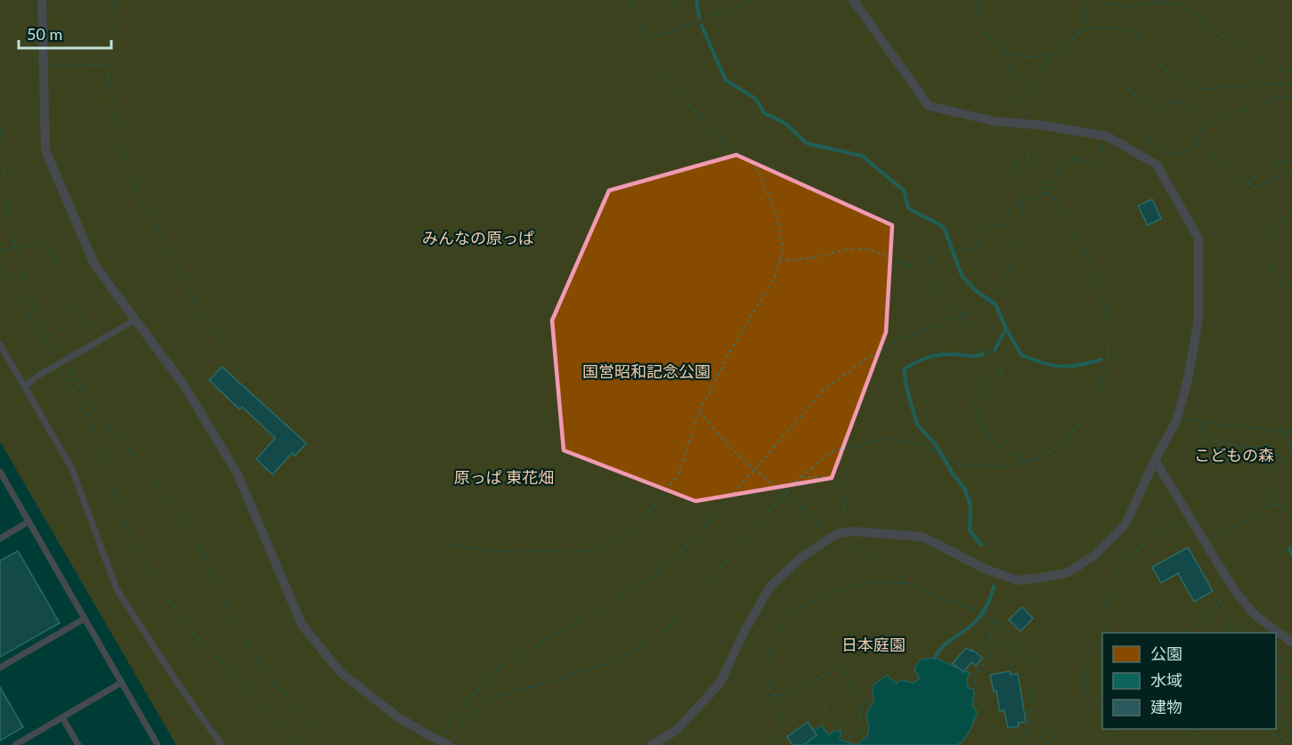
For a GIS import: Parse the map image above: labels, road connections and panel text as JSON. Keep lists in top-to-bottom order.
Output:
{
  "parks": [
    "みんなの原っぱ",
    "国営昭和記念公園",
    "こどもの森",
    "原っぱ 東花畑",
    "日本庭園"
  ],
  "legend": ["公園", "水域", "建物"],
  "scale_bar": "50 m"
}
